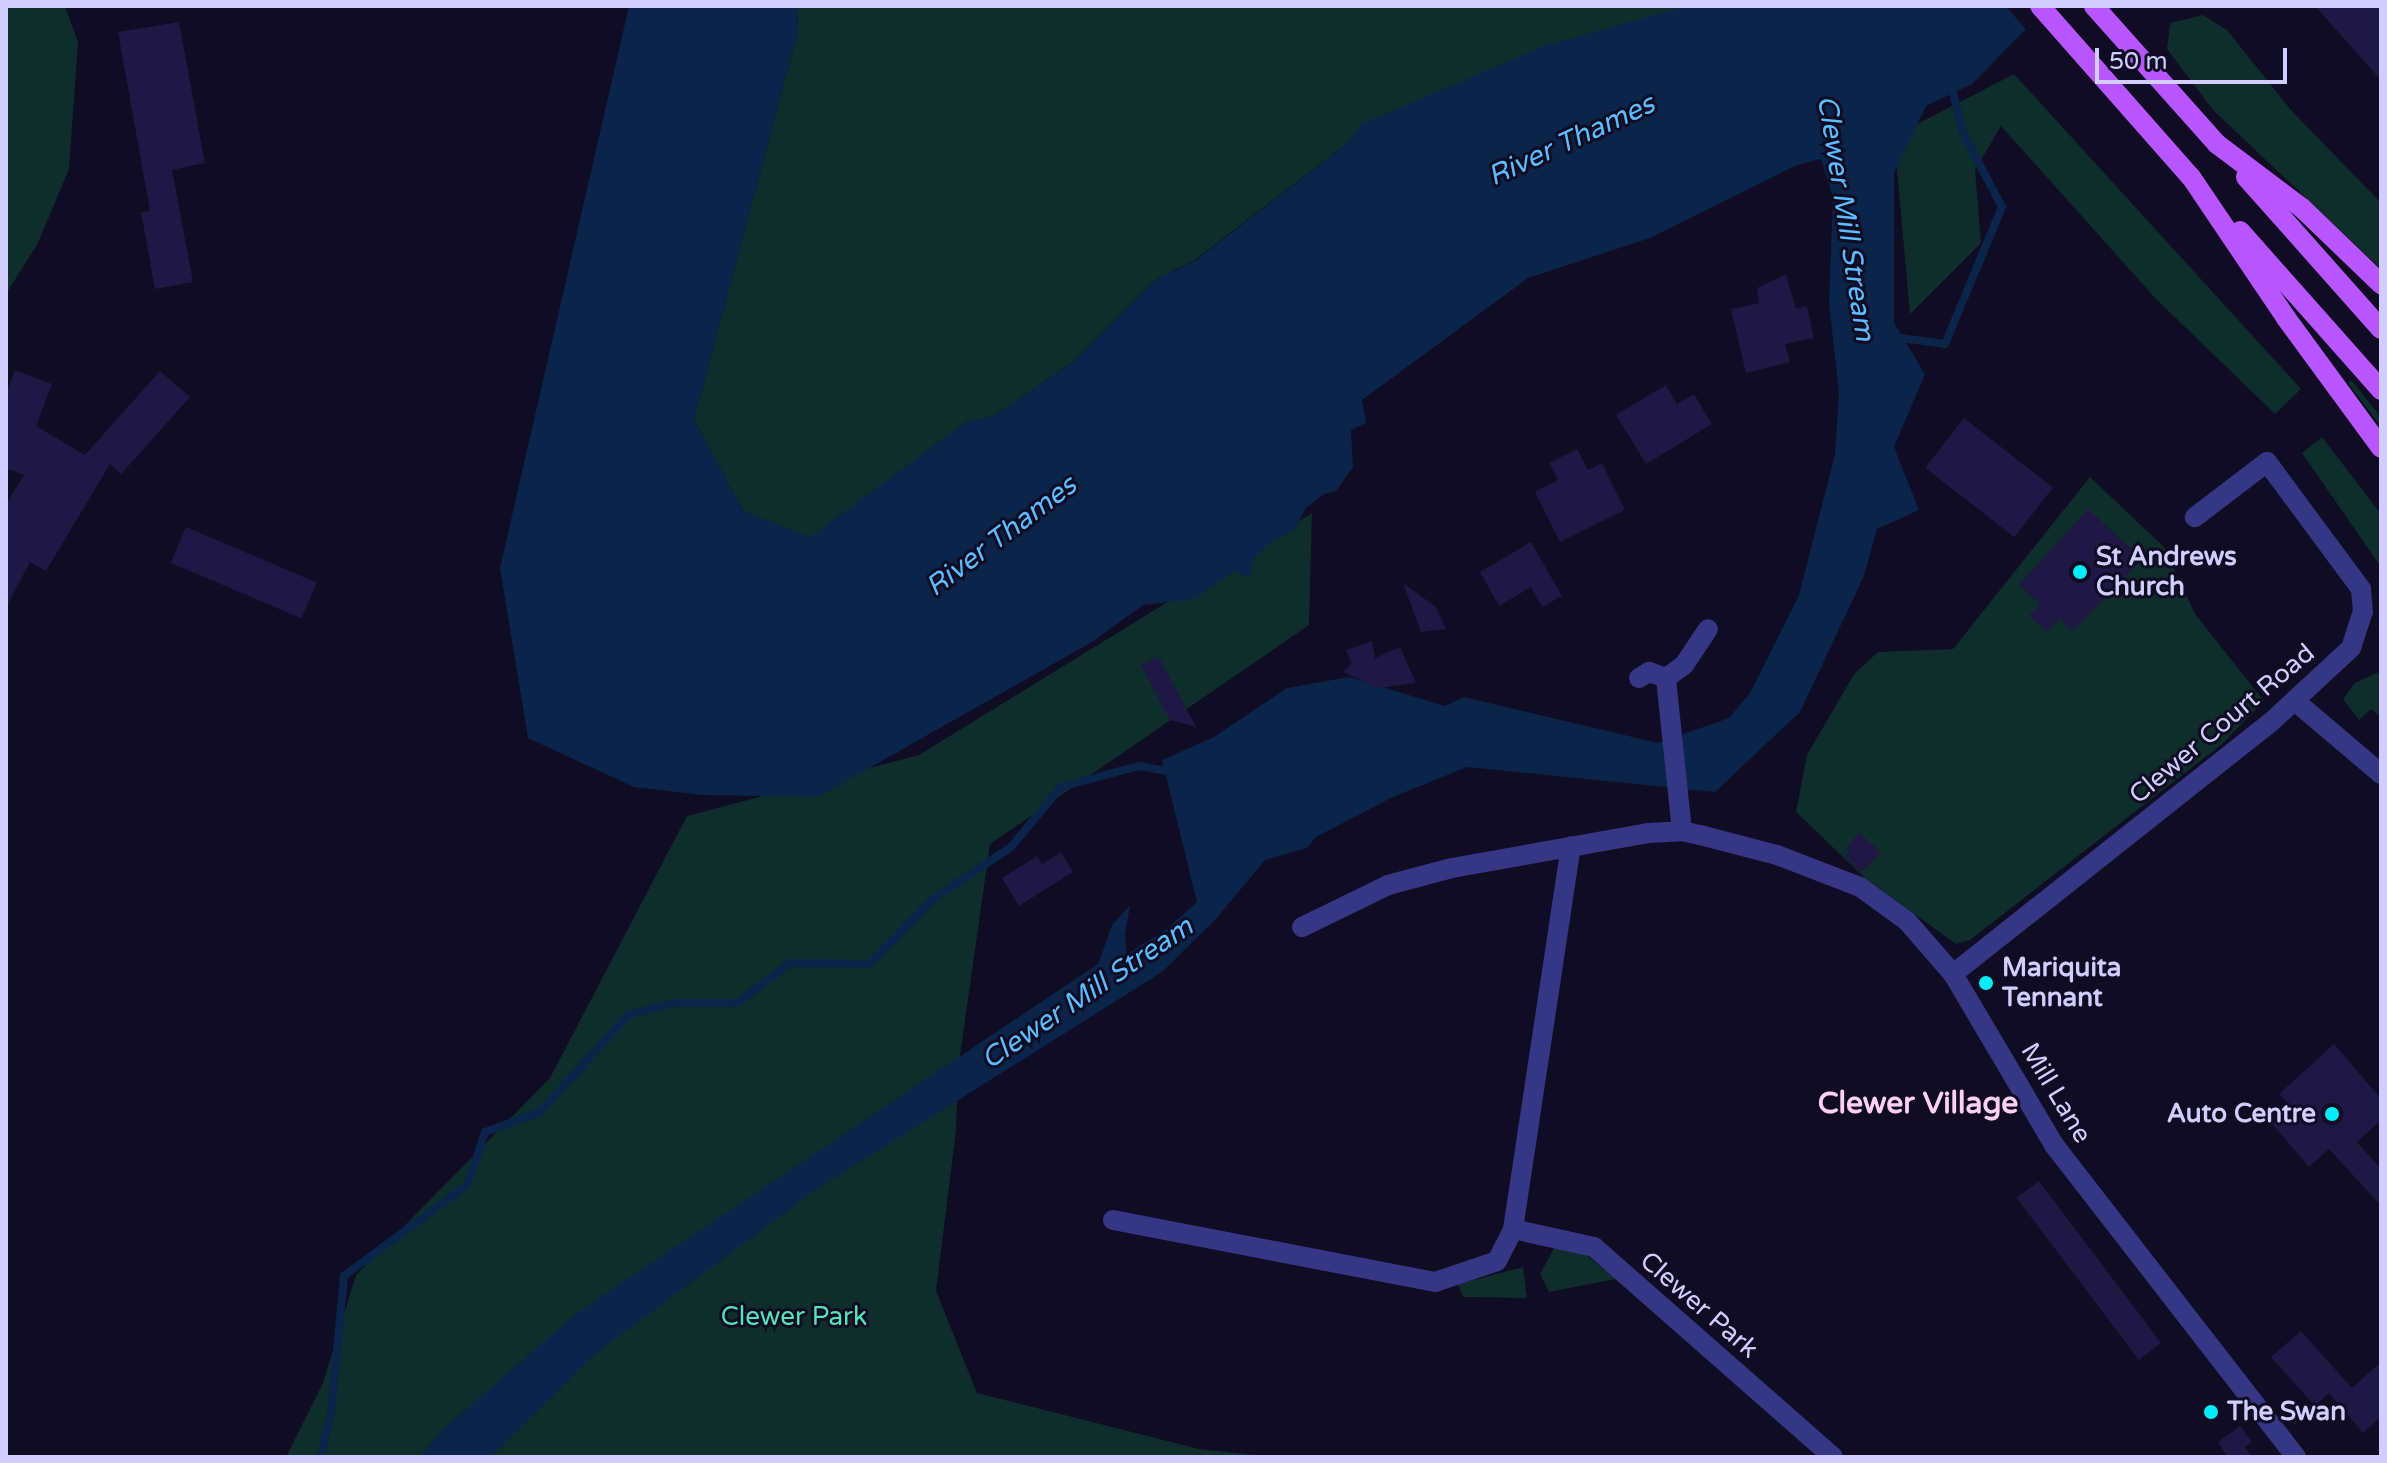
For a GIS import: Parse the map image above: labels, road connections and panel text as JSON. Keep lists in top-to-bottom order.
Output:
{
  "streets": {
    "street": ["Clewer Court Road", "Mill Lane", "Clewer Park"]
  },
  "crossings": [
    ["Clewer Court Road", "Mill Lane"]
  ],
  "districts": ["Clewer Village"],
  "water": ["River Thames", "Clewer Mill Stream"],
  "parks": ["Clewer Park"],
  "places": [
    "St Andrews Church",
    "Mariquita Tennant",
    "Auto Centre",
    "The Swan"
  ],
  "scale_bar": "50 m"
}
